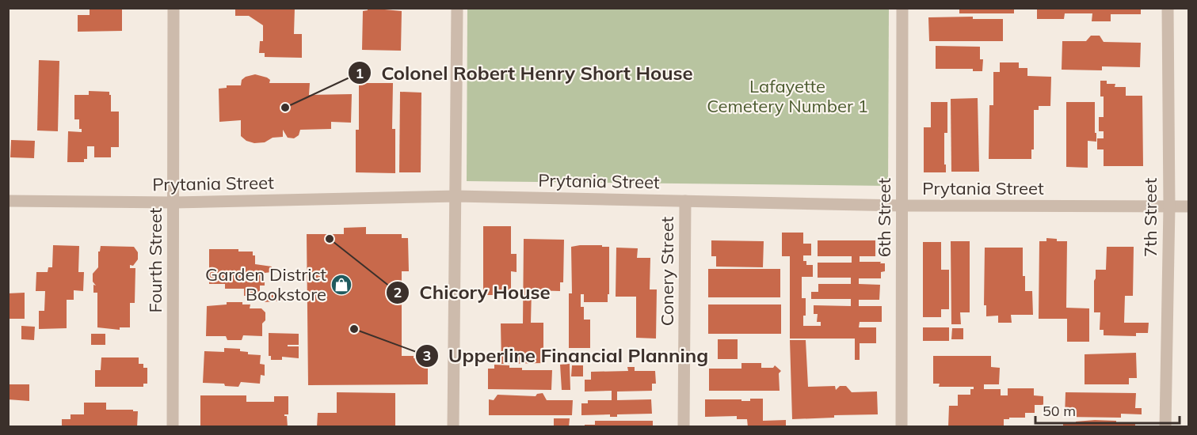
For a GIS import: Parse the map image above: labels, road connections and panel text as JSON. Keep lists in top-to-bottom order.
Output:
{
  "streets": {
    "street": [
      "Prytania Street",
      "6th Street",
      "7th Street",
      "Fourth Street",
      "Conery Street"
    ]
  },
  "crossings": [
    ["Prytania Street", "6th Street"],
    ["Prytania Street", "7th Street"],
    ["Prytania Street", "Fourth Street"],
    ["Prytania Street", "Conery Street"]
  ],
  "parks": ["Lafayette Cemetery Number 1"],
  "places": {
    "other": ["Colonel Robert Henry Short House", "Chicory House", "Upperline Financial Planning"],
    "shop": ["Garden District Bookstore"]
  },
  "scale_bar": "50 m"
}
